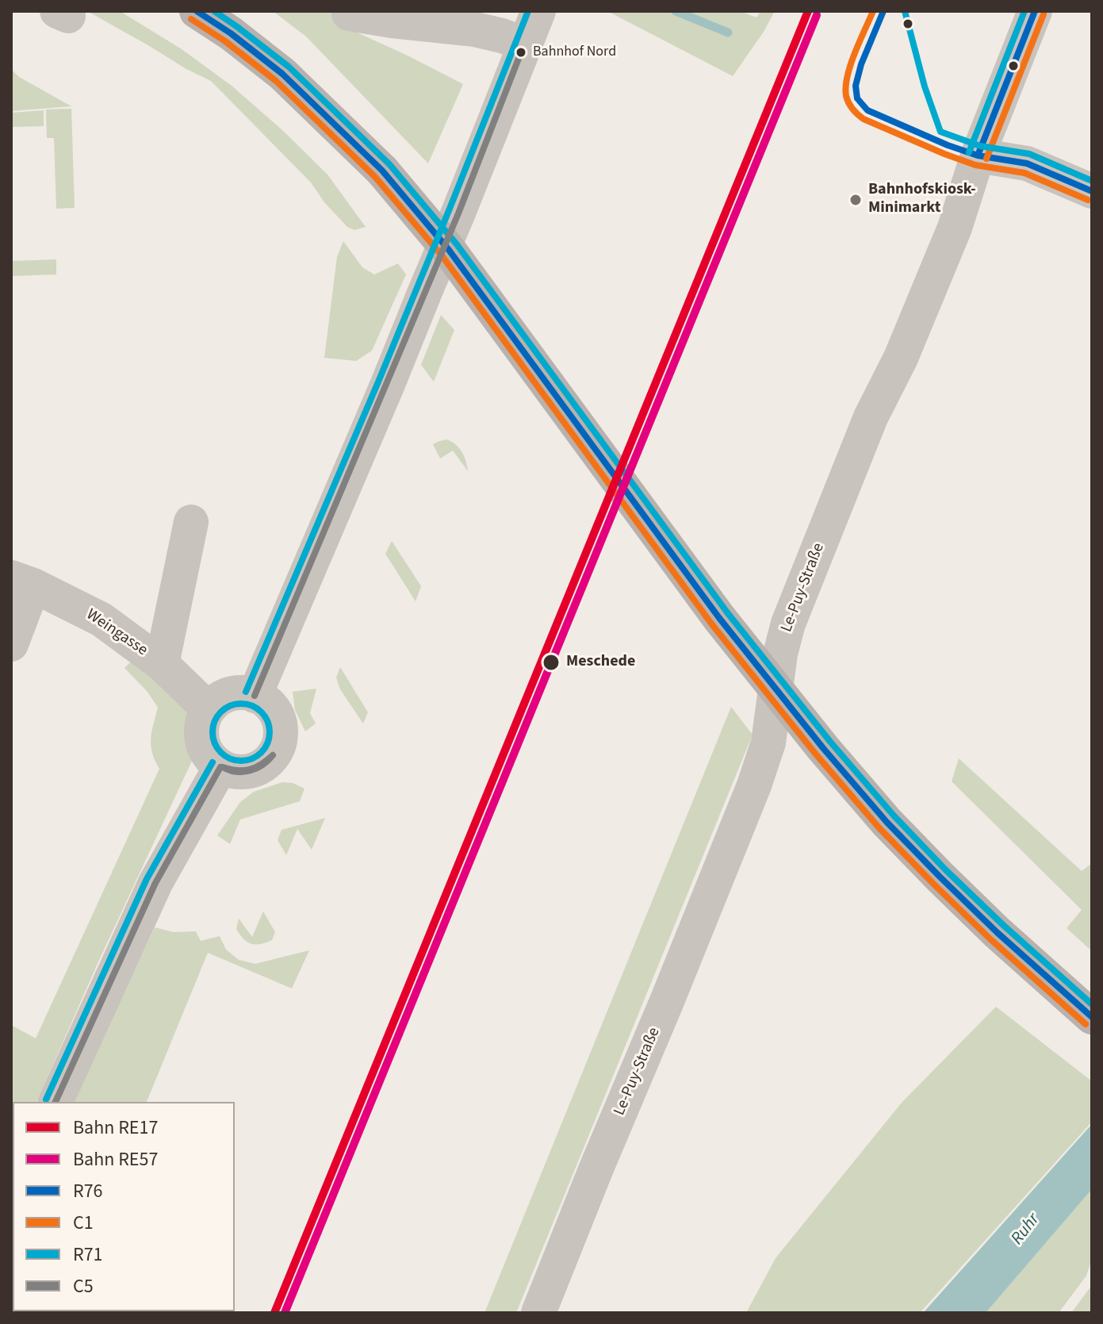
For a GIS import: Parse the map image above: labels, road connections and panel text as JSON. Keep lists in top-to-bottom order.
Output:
{
  "streets": {
    "street": ["Le-Puy-Straße", "Weingasse"]
  },
  "water": ["Ruhr"],
  "places": ["Bahnhof Nord", "Bahnhofskiosk- Minimarkt", "Meschede"],
  "lines": [
    "rail line RE17",
    "transit line R76",
    "transit line C1",
    "transit line R71",
    "rail line RE57",
    "transit line C5"
  ],
  "legend": [
    "Bahn RE17",
    "Bahn RE57",
    "R76",
    "C1",
    "R71",
    "C5"
  ]
}
